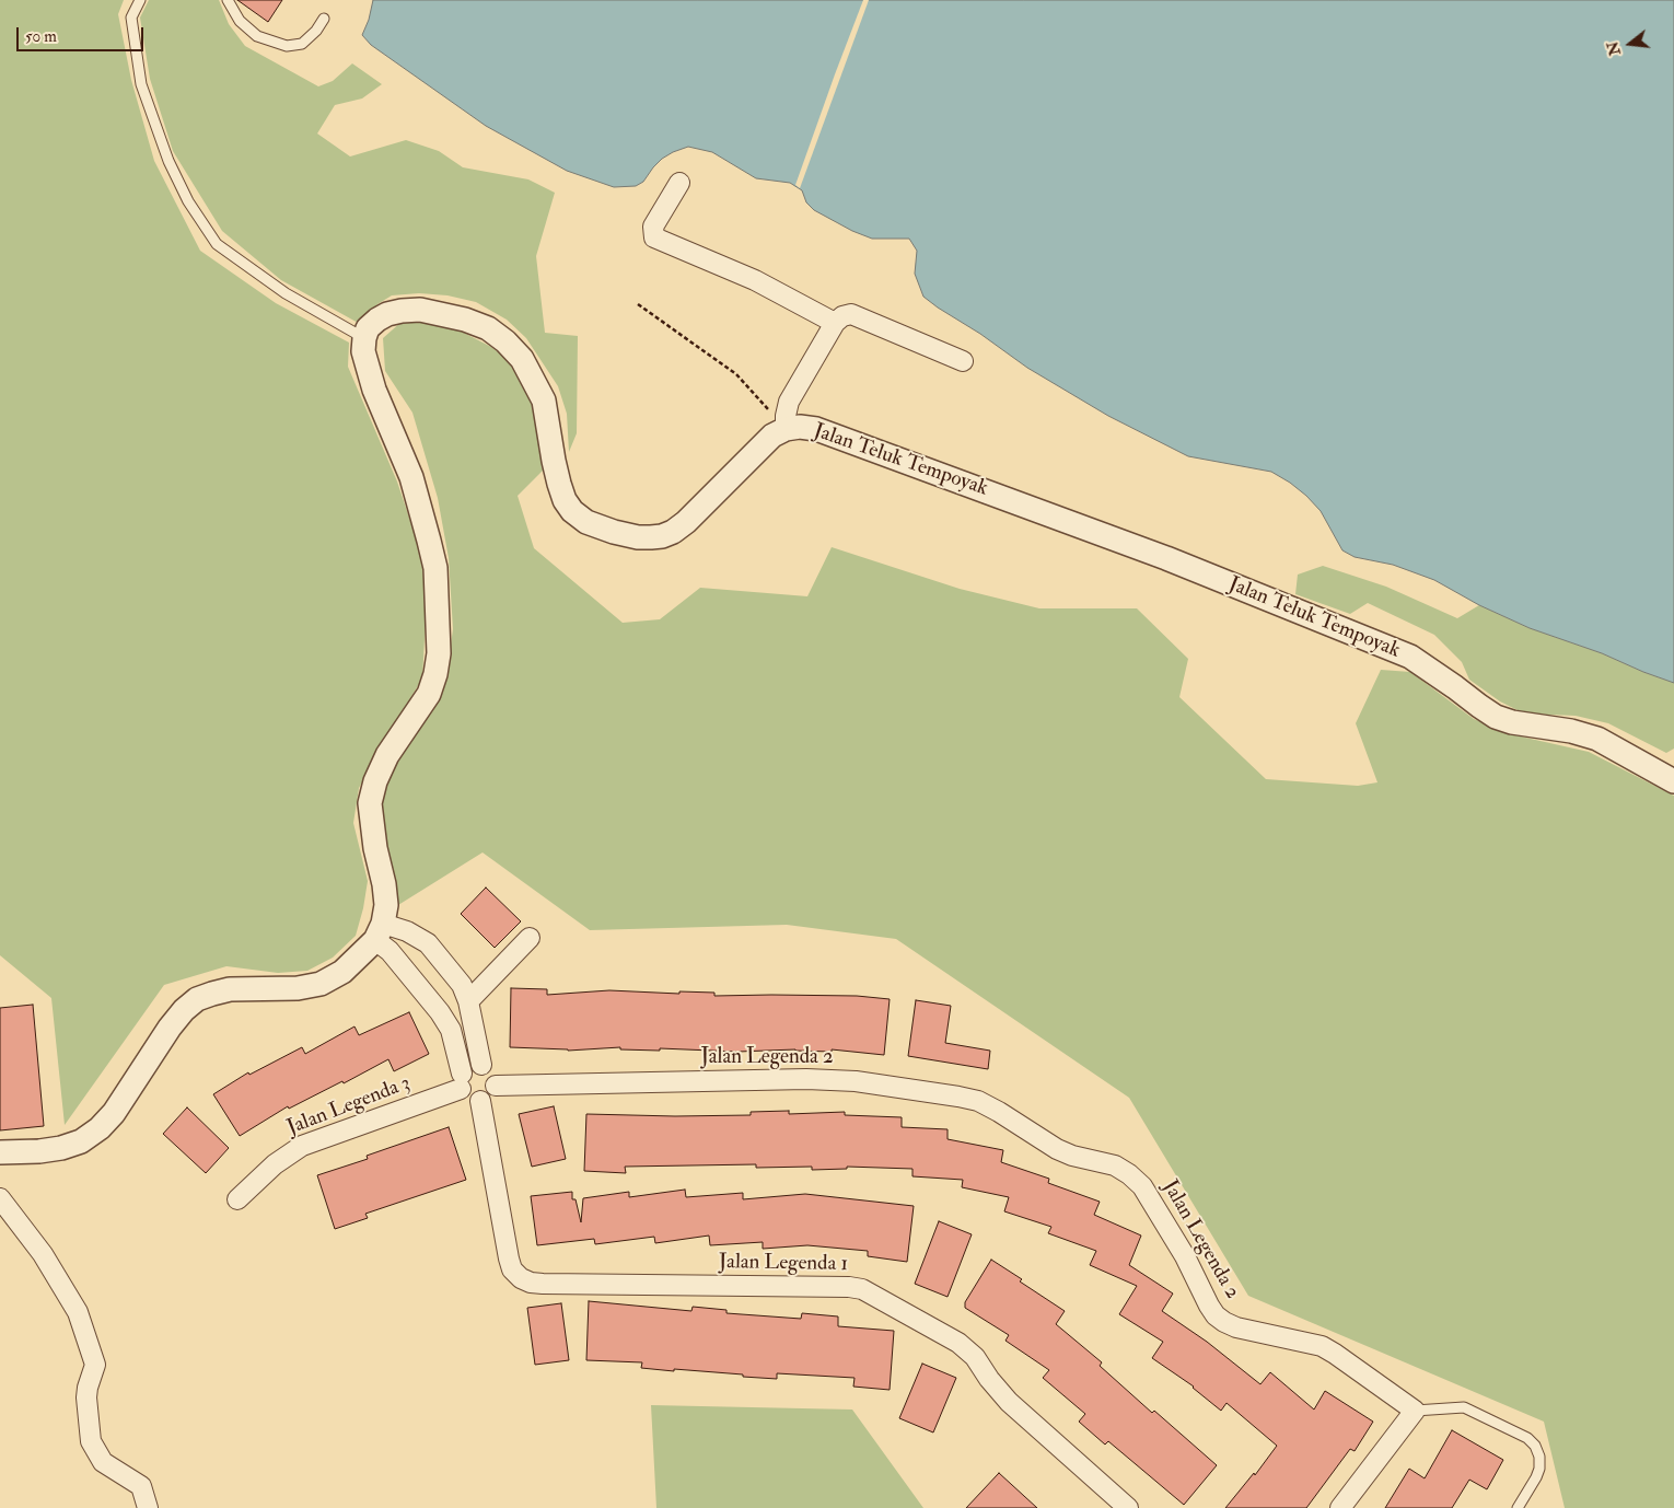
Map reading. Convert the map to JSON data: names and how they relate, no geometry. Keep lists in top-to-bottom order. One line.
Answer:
{"streets":{"street":["Jalan Teluk Tempoyak","Jalan Legenda 2","Jalan Legenda 3","Jalan Legenda 1"]},"crossings":[["Jalan Legenda 2","Jalan Legenda 3"],["Jalan Legenda 2","Jalan Legenda 1"],["Jalan Legenda 3","Jalan Legenda 1"]],"scale_bar":"50 m","north":"left"}
